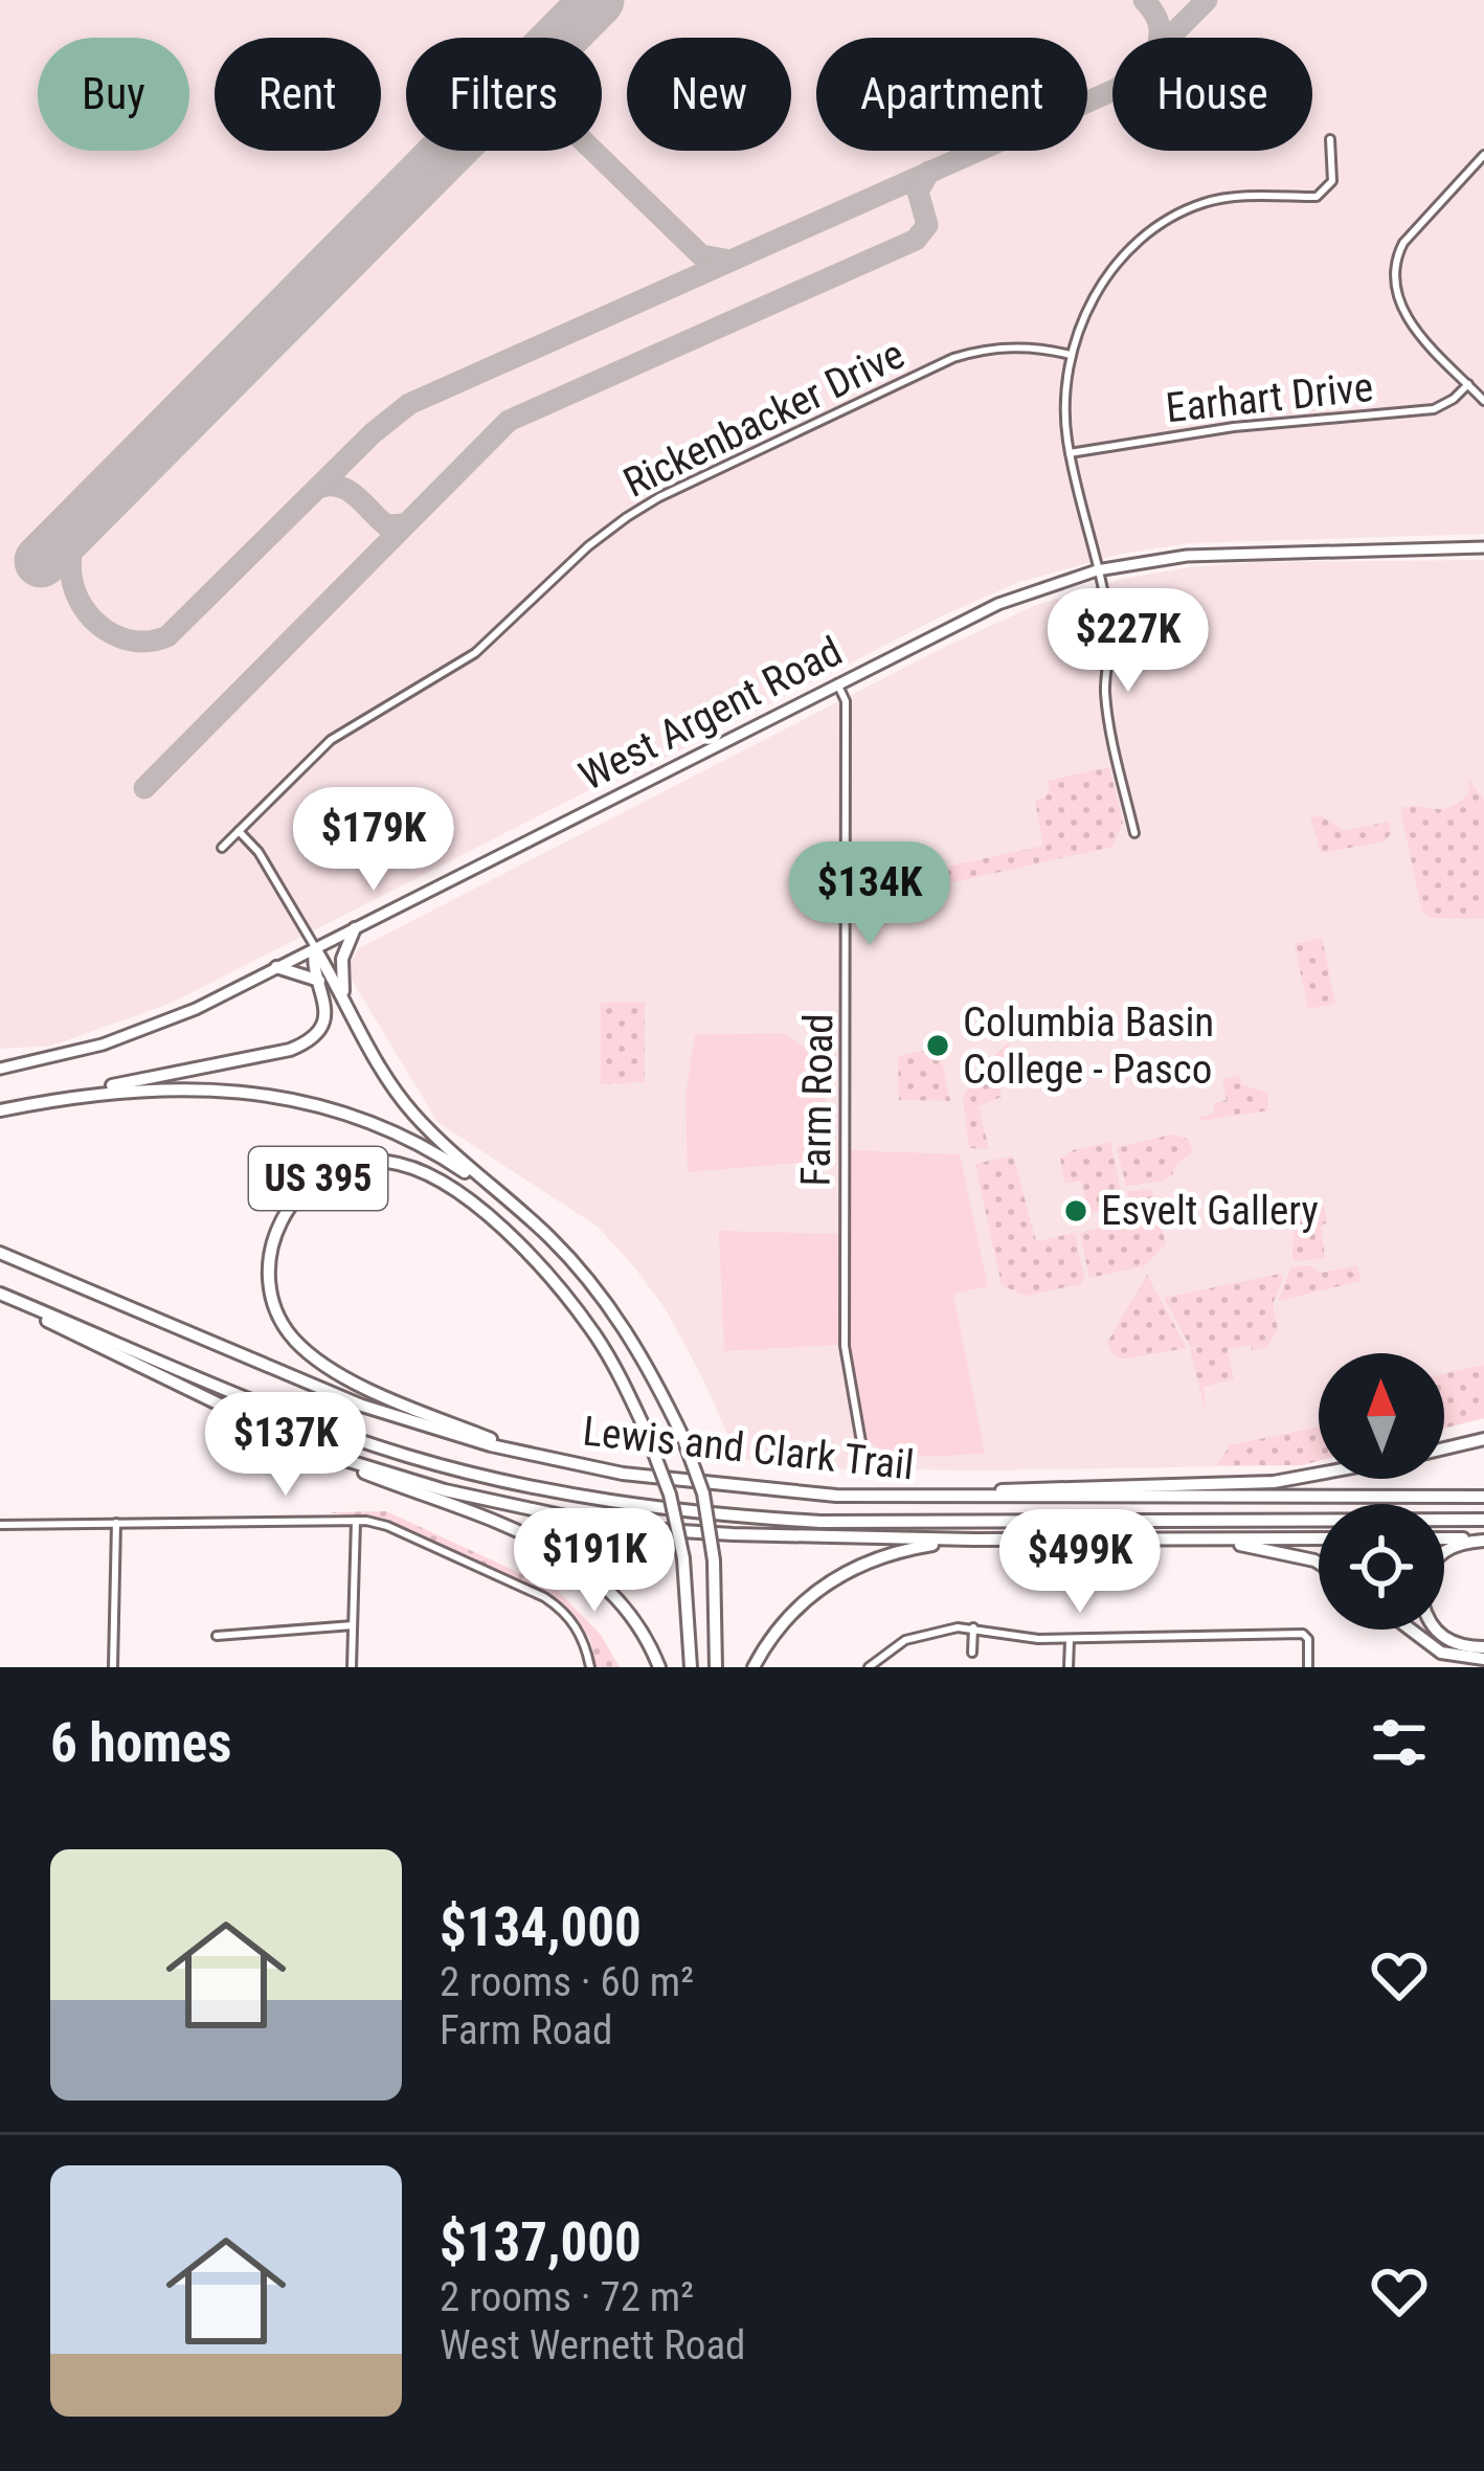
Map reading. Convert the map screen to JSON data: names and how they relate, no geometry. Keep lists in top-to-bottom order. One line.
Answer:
{"streets":{"highway":["US 395","Lewis and Clark Trail"],"main road":["West Argent Road"],"street":["Earhart Drive","Rickenbacker Drive","Farm Road"]},"crossings":[["West Argent Road","Farm Road"],["US 395","Lewis and Clark Trail"]],"places":["Columbia Basin College - Pasco","Esvelt Gallery"],"north":"top","page":{"chip":["Buy","Rent","Filters","New","Apartment","House"],"price":["$227K","$179K","$134K","$137K","$191K","$499K"],"heading":"6 homes","list":[{"name":"$134,000","note":"2 rooms · 60 m² · Farm Road"},{"name":"$137,000","note":"2 rooms · 72 m² · West Wernett Road"}]}}
